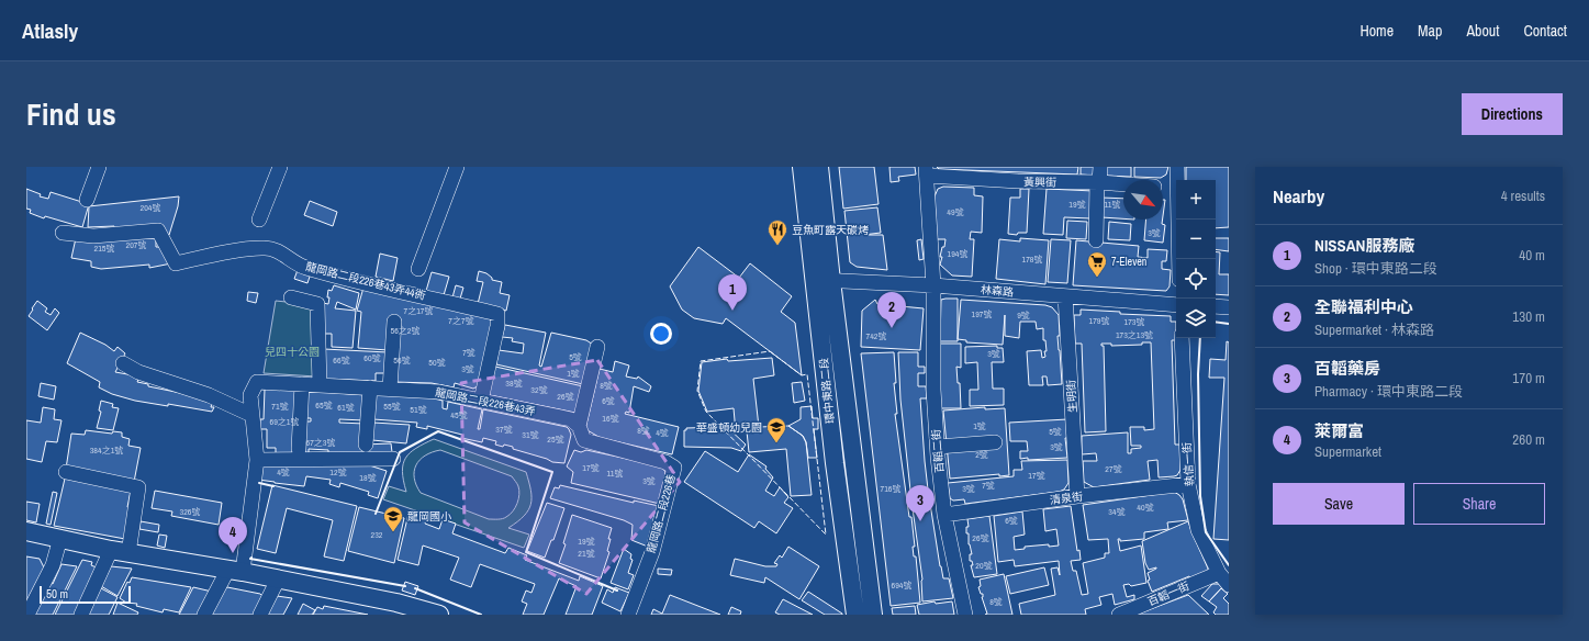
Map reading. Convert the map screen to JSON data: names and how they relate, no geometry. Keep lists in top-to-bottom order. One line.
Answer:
{"streets":{"main road":["環中東路二段"],"street":["黃興街","龍岡路二段226巷43弄44衖","林森路","生明街","龍岡路二段226巷43弄","百韜二街","執信一街","清泉街","龍岡路二段226巷","百韜一街"]},"crossings":[["黃興街","林森路"],["黃興街","百韜二街"],["龍岡路二段226巷43弄44衖","龍岡路二段226巷43弄"],["林森路","環中東路二段"],["林森路","生明街"],["林森路","百韜二街"],["生明街","清泉街"],["龍岡路二段226巷43弄","龍岡路二段226巷"],["百韜二街","清泉街"],["執信一街","清泉街"],["執信一街","百韜一街"]],"parks":["兒四十公園"],"places":{"restaurant":["豆魚町露天碳烤"],"supermarket":["7-Eleven"],"school or university":["華盛頓幼兒園","龍岡國小"]},"house_numbers":["19號","11號","204號","49號","3號","207號","215號","194號","178號","7之17號","197號","9號","7之7號","179號","173號","56之2號","173之13號","742號","7號","3號","5號","60號","66號","56號","50號","3號","1號","38號","8號","32號","26號","6號","65號","71號","55號","61號","51號","45號","16號","69之1號","1號","37號","8號","5號","4號","31號","25號","67之3號","3號","384之1號","2號","17號","27號","4號","12號","11號","17號","18號","3號","7號","716號","3號","40號","326號","34號","6號","232","26號","19號","21號","20號","694號","8號"],"scale_bar":"50 m","north":"bottom right","page":{"header":"Atlasly","nav":["Home","Map","About","Contact"],"title":"Find us","buttons":["Directions",["Save","Share"]],"heading":["Nearby","4 results"],"map_buttons":["+","−"],"list":[{"mark":"1","name":"NISSAN服務廠","note":"Shop · 環中東路二段","value":"40 m"},{"mark":"2","name":"全聯福利中心","note":"Supermarket · 林森路","value":"130 m"},{"mark":"3","name":"百韜藥房","note":"Pharmacy · 環中東路二段","value":"170 m"},{"mark":"4","name":"萊爾富","note":"Supermarket","value":"260 m"}],"pins":["1","2","3","4"],"scale":"50 m"}}
